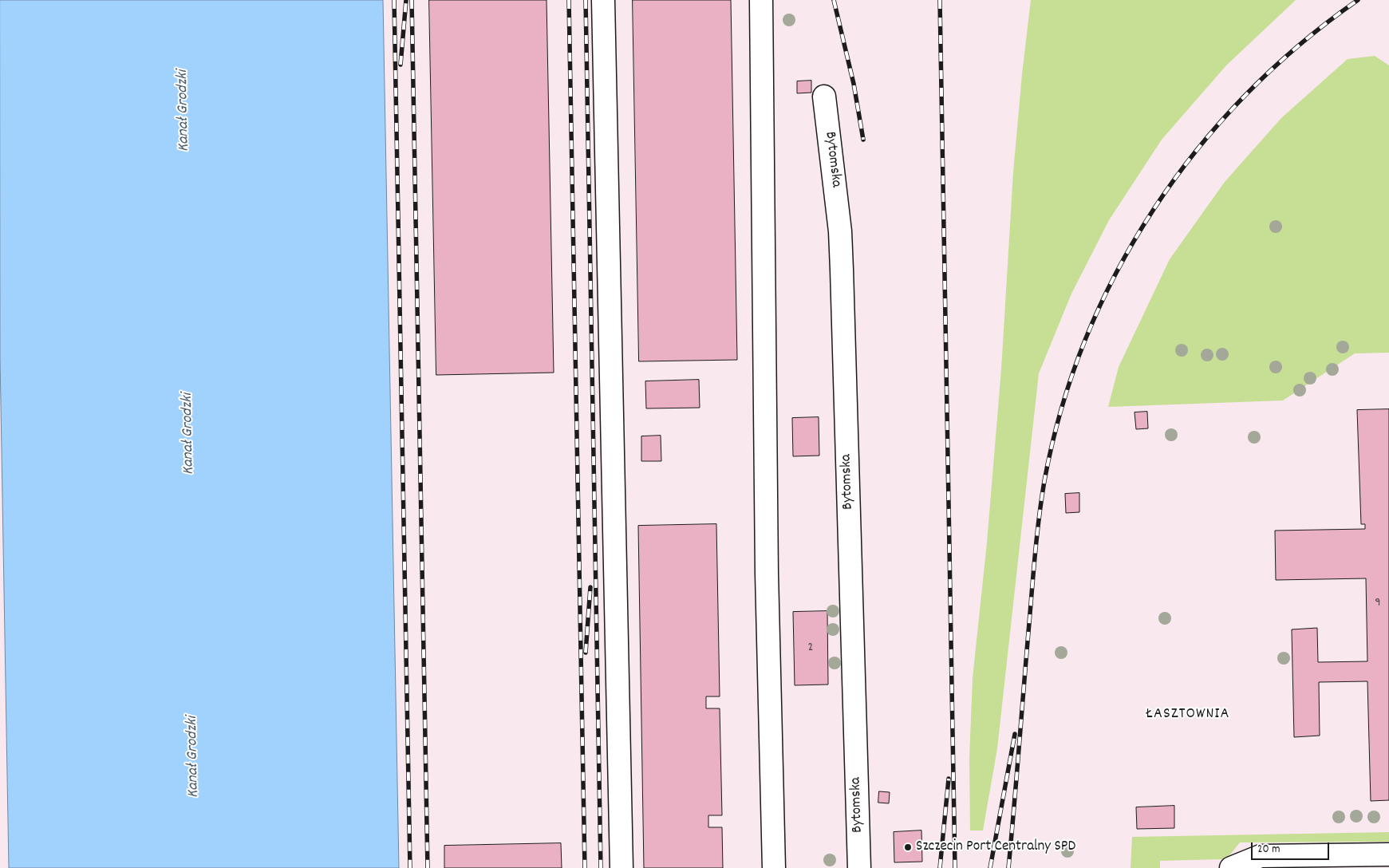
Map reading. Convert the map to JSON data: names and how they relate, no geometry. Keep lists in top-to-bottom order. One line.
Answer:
{"streets":{"lane":["Bytomska"]},"districts":["ŁASZTOWNIA"],"water":["Kanał Grodzki"],"places":["Szczecin Port Centralny SPD"],"house_numbers":["9","2"],"scale_bar":"20 m"}
